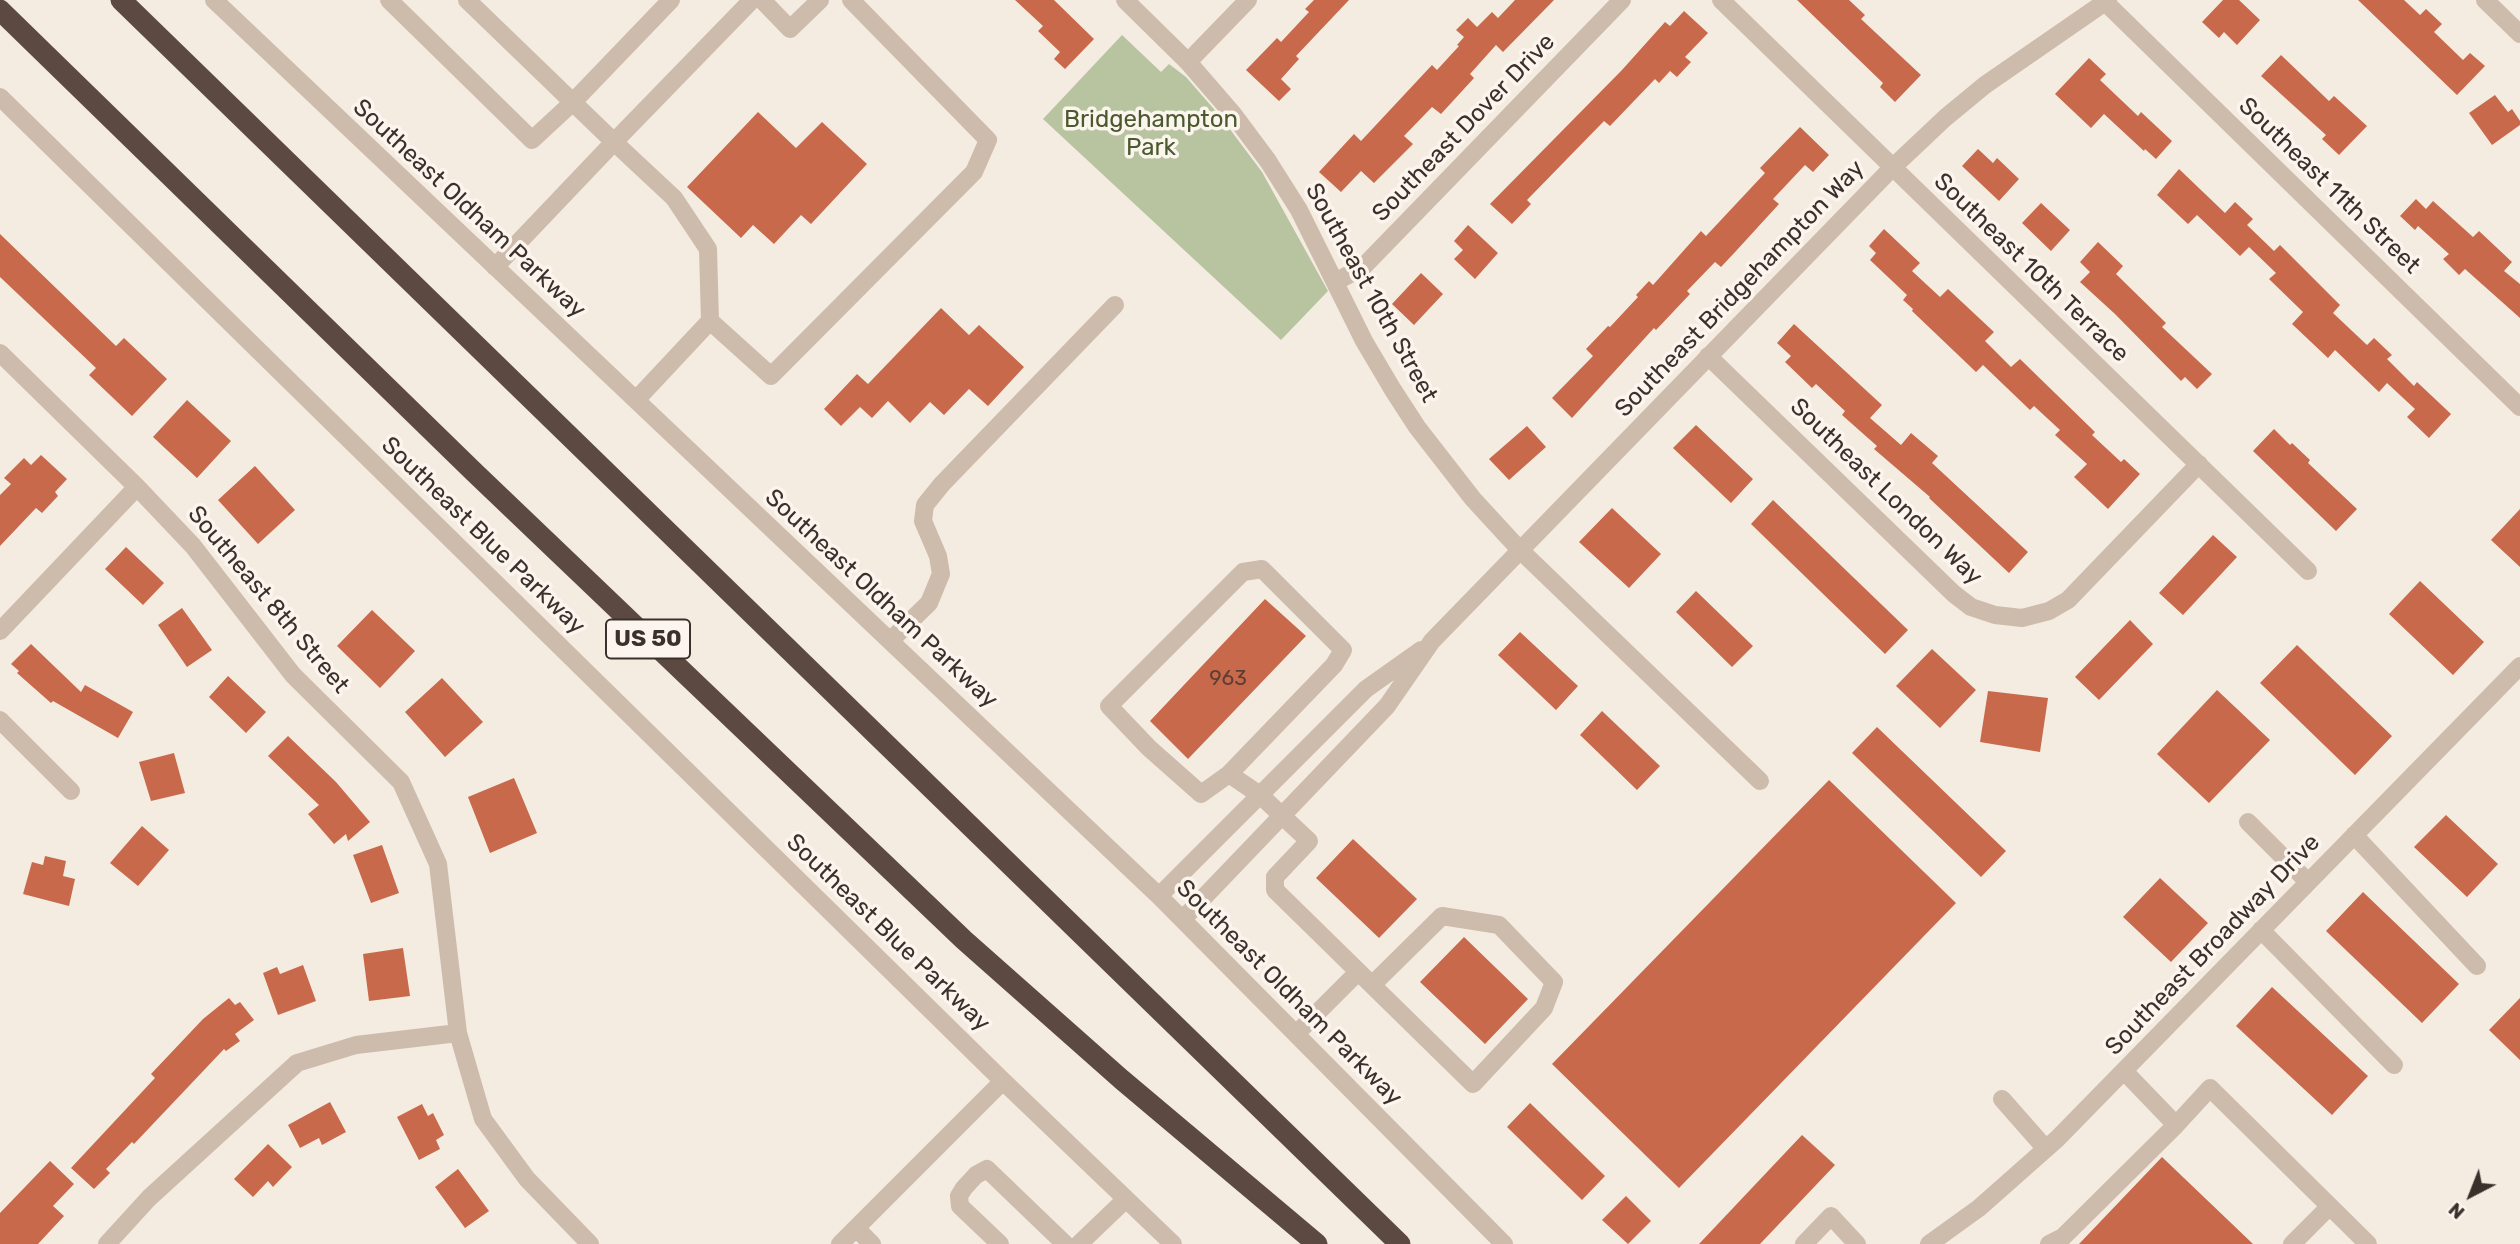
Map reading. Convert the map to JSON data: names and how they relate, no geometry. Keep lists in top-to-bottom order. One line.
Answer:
{"streets":{"highway":["US 50"],"street":["Southeast Dover Drive","Southeast 11th Street","Southeast Oldham Parkway","Southeast 10th Terrace","Southeast Bridgehampton Way","Southeast 10th Street","Southeast London Way","Southeast Blue Parkway","Southeast 8th Street","Southeast Broadway Drive"]},"crossings":[["Southeast Dover Drive","Southeast 10th Street"],["Southeast 11th Street","Southeast Bridgehampton Way"],["Southeast Oldham Parkway","Southeast Bridgehampton Way"],["Southeast 10th Terrace","Southeast Bridgehampton Way"],["Southeast 10th Terrace","Southeast London Way"],["Southeast Bridgehampton Way","Southeast 10th Street"],["Southeast Bridgehampton Way","Southeast London Way"]],"parks":["Bridgehampton Park"],"house_numbers":["963"],"north":"bottom left"}
